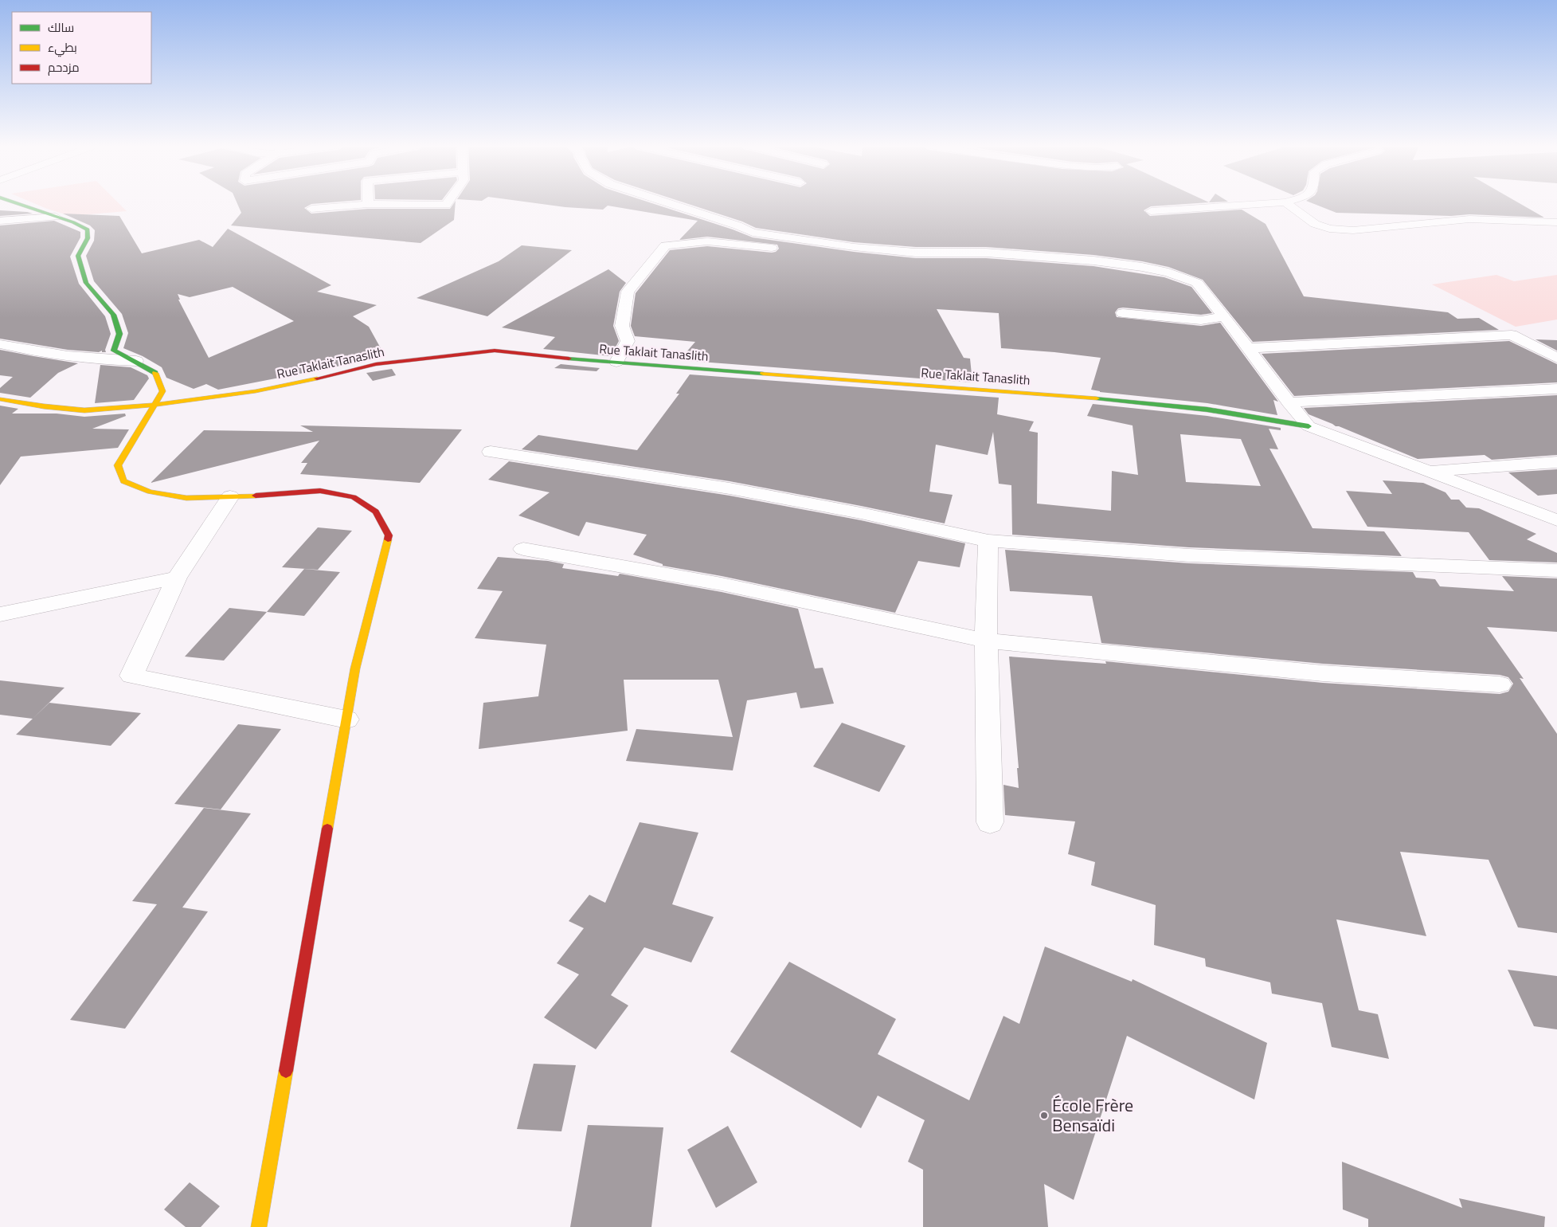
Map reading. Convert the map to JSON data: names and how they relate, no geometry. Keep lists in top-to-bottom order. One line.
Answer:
{"streets":{"street":["Rue Taklait Tanaslith"]},"places":["École Frère Bensaïdi"],"legend":["سالك","بطيء","مزدحم"]}
